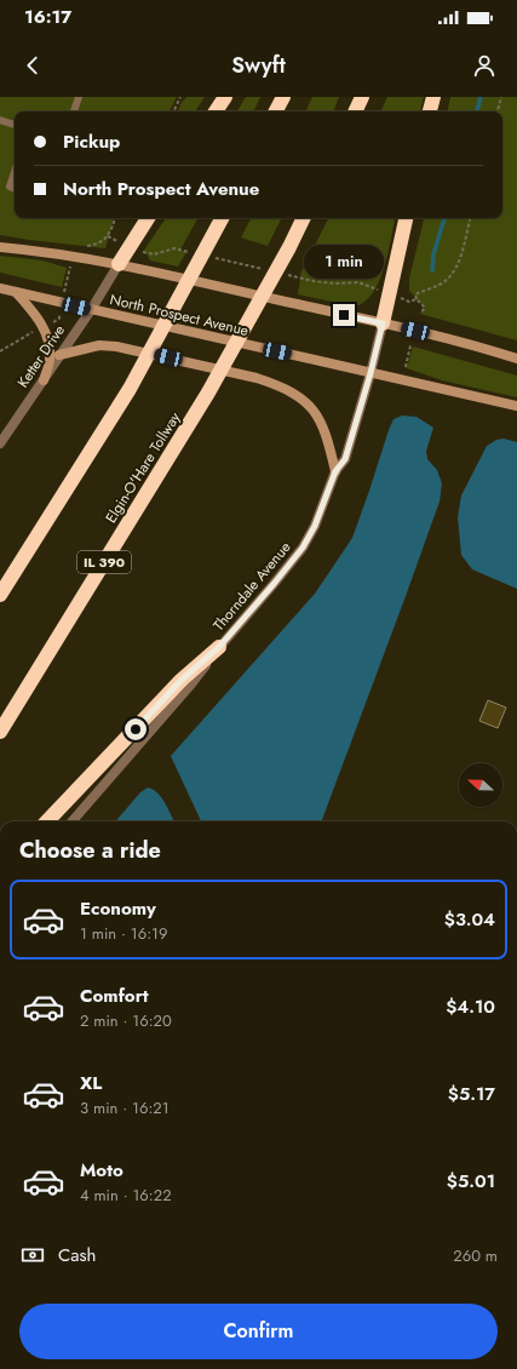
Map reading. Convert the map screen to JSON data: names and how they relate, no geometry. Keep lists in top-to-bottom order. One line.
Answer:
{"streets":{"highway":["Elgin-O'Hare Tollway","IL 390"],"main road":["North Prospect Avenue"],"street":["Ketter Drive","Thorndale Avenue"]},"crossings":[["North Prospect Avenue","Ketter Drive"],["North Prospect Avenue","Thorndale Avenue"]],"north":"left","page":{"status":"16:17","header":"Swyft","banner":["Pickup","North Prospect Avenue"],"bubble":"1 min","heading":"Choose a ride","list":[{"name":"Economy","note":"1 min · 16:19","value":"$3.04"},{"name":"Comfort","note":"2 min · 16:20","value":"$4.10"},{"name":"XL","note":"3 min · 16:21","value":"$5.17"},{"name":"Moto","note":"4 min · 16:22","value":"$5.01"}],"pay":["Cash","260 m"],"buttons":"Confirm"}}
